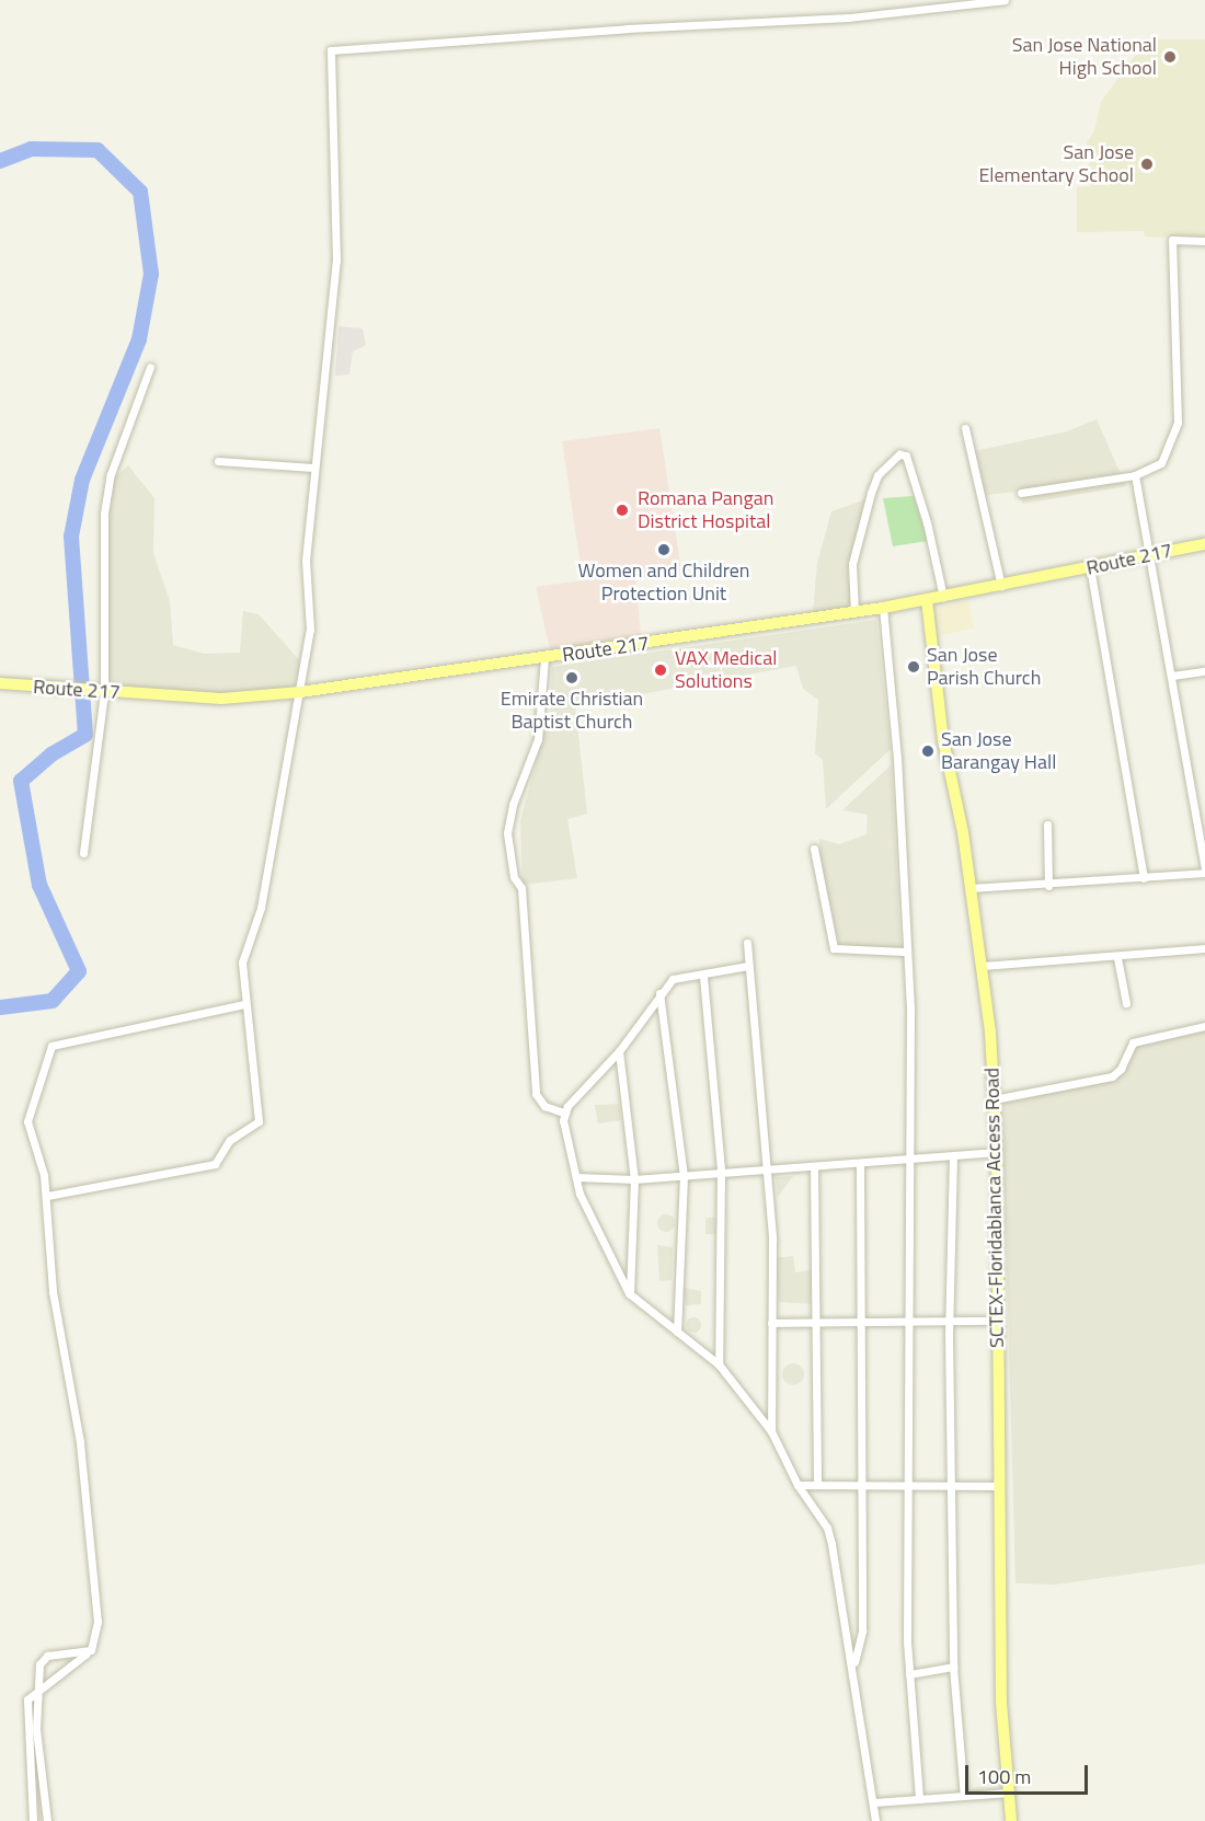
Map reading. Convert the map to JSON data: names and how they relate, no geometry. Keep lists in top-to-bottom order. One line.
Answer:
{"streets":{"main road":["Route 217","SCTEX-Floridablanca Access Road"]},"crossings":[["Route 217","SCTEX-Floridablanca Access Road"]],"places":["San Jose National High School","San Jose Elementary School","Romana Pangan District Hospital","Women and Children Protection Unit","San Jose Parish Church","VAX Medical Solutions","Emirate Christian Baptist Church","San Jose Barangay Hall"],"scale_bar":"100 m"}
